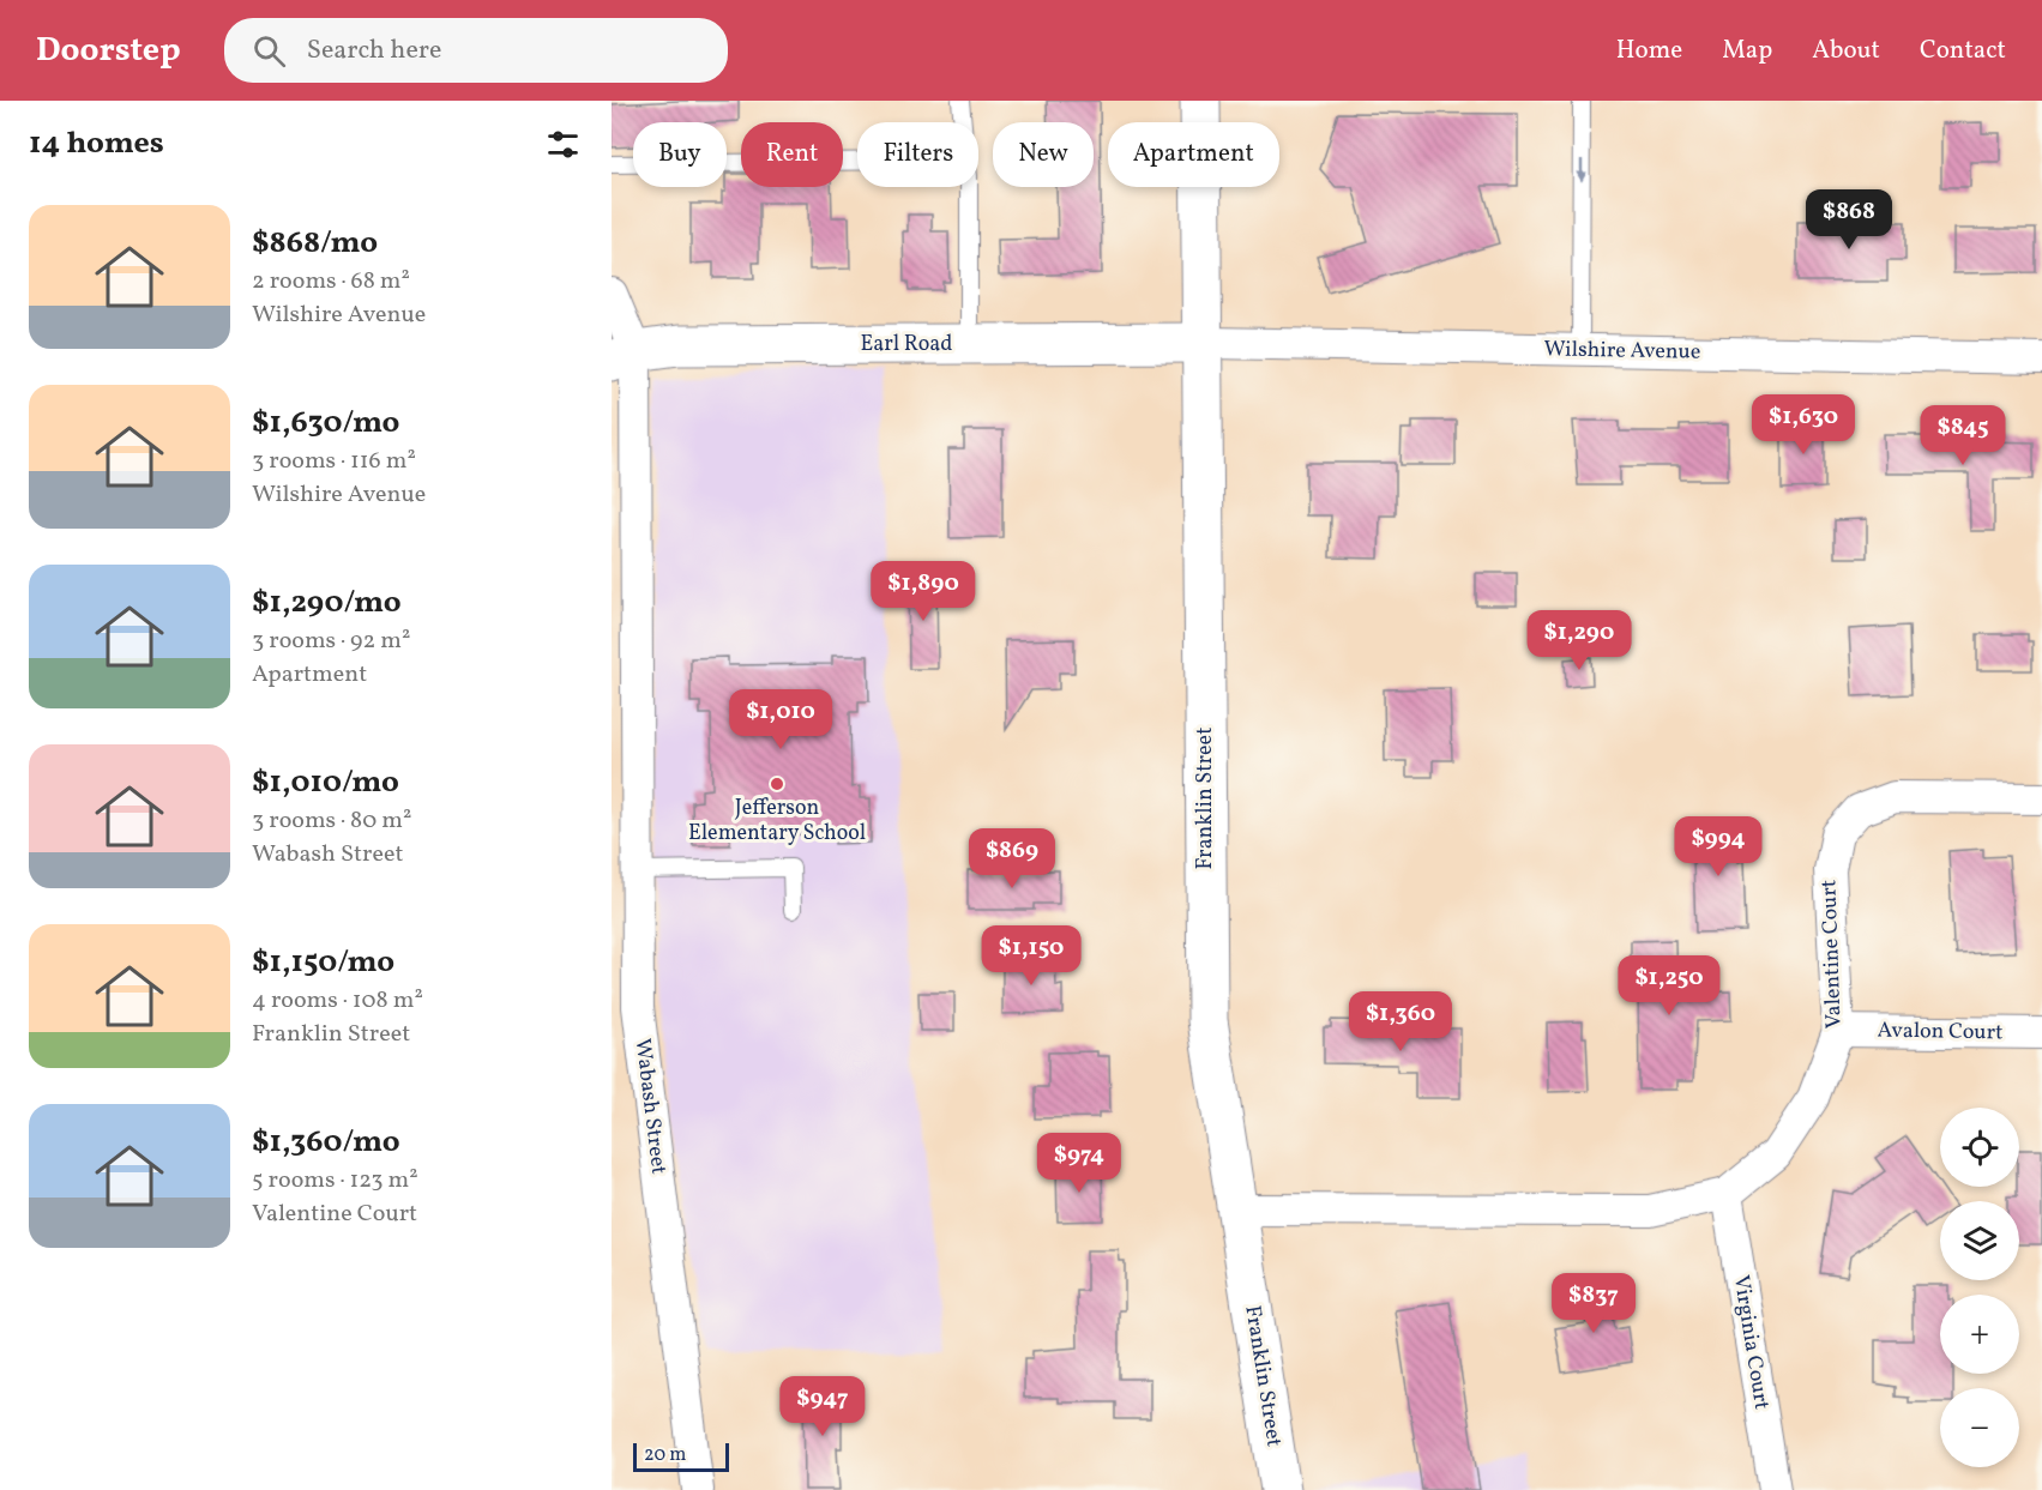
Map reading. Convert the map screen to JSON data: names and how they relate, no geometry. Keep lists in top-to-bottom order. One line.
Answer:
{"streets":{"main road":["Earl Road","Franklin Street"],"street":["Wilshire Avenue","Valentine Court","Avalon Court","Wabash Street","Virginia Court"]},"crossings":[["Earl Road","Wilshire Avenue"],["Earl Road","Franklin Street"],["Earl Road","Wabash Street"],["Wilshire Avenue","Franklin Street"],["Franklin Street","Valentine Court"],["Valentine Court","Avalon Court"],["Valentine Court","Virginia Court"]],"places":["Jefferson Elementary School"],"scale_bar":"20 m","page":{"header":"Doorstep","search":"Search here","nav":["Home","Map","About","Contact"],"heading":"14 homes","chip":["Buy","Rent","Filters","New","Apartment"],"list":[{"name":"$868/mo","note":"2 rooms · 68 m² · Wilshire Avenue"},{"name":"$1,630/mo","note":"3 rooms · 116 m² · Wilshire Avenue"},{"name":"$1,290/mo","note":"3 rooms · 92 m² · Apartment"},{"name":"$1,010/mo","note":"3 rooms · 80 m² · Wabash Street"},{"name":"$1,150/mo","note":"4 rooms · 108 m² · Franklin Street"},{"name":"$1,360/mo","note":"5 rooms · 123 m² · Valentine Court"}],"price":["$868","$1,630","$845","$1,890","$1,290","$1,010","$994","$869","$1,150","$1,250","$1,360","$974","$837","$947"],"map_buttons":["+","−"],"scale":"20 m"}}
